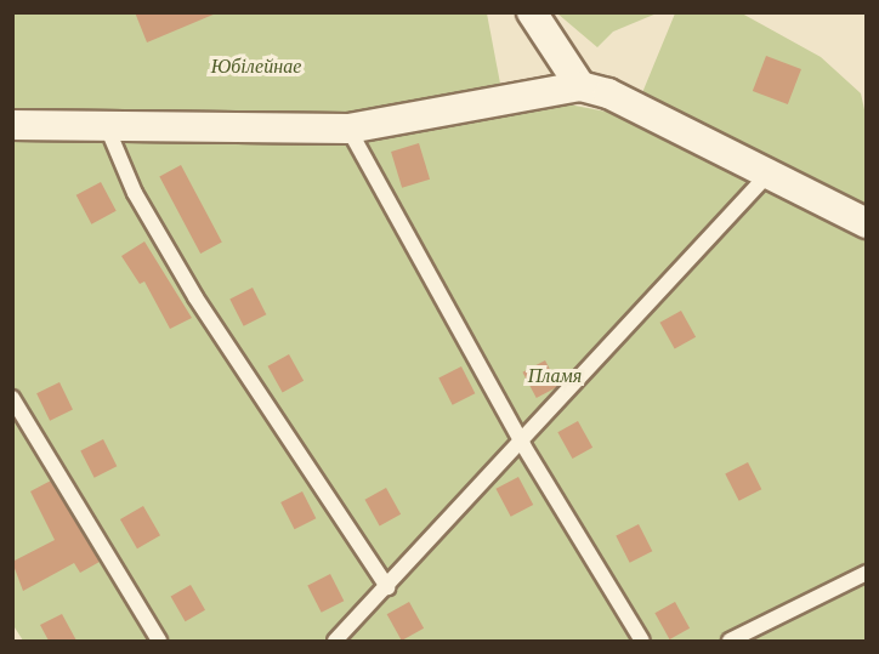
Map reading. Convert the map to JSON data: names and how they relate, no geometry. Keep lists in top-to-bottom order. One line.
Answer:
{"parks":["Юбілейнае","Пламя"]}
